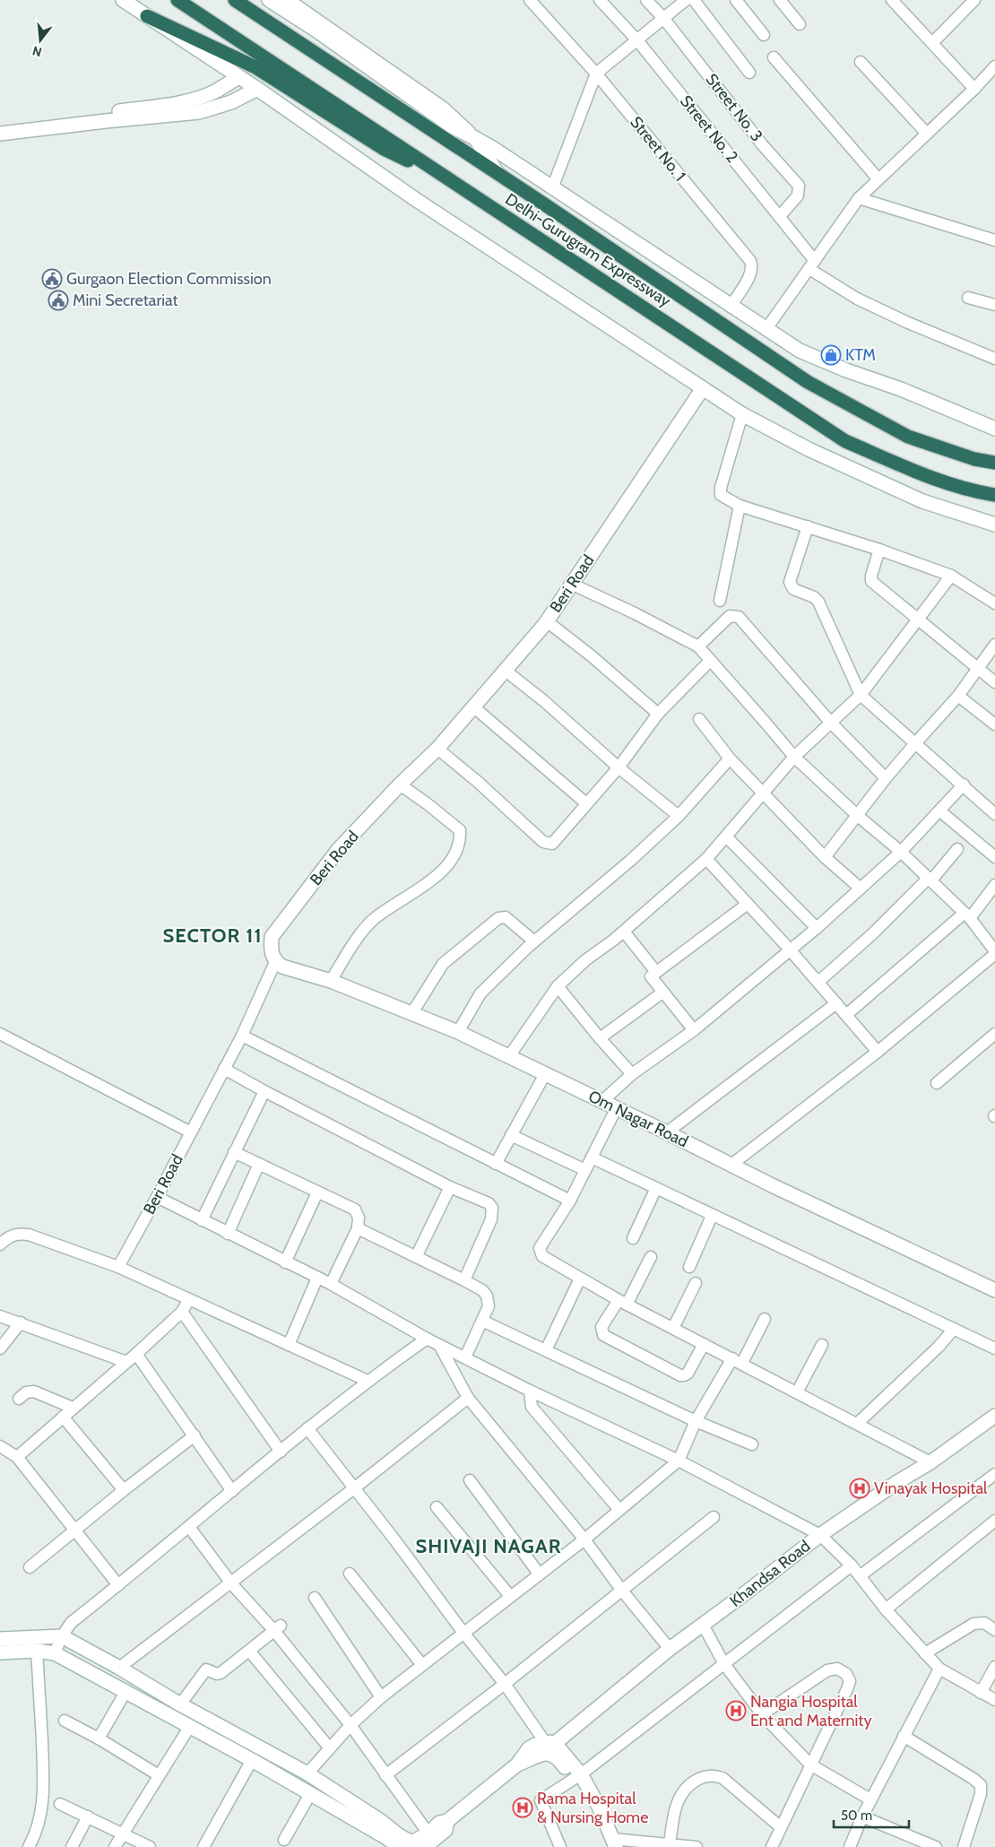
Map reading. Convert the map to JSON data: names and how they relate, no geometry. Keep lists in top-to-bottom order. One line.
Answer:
{"streets":{"highway":["Delhi-Gurugram Expressway"],"main road":["Beri Road","Om Nagar Road","Khandsa Road"],"street":["Street No. 3","Street No. 2","Street No. 1"]},"crossings":[["Street No. 3","Street No. 2"],["Beri Road","Om Nagar Road"]],"districts":["SECTOR 11","SHIVAJI NAGAR"],"places":{"public building":["Gurgaon Election Commission","Mini Secretariat"],"shop":["KTM"],"hospital":["Vinayak Hospital","Nangia Hospital Ent and Maternity","Rama Hospital & Nursing Home"]},"scale_bar":"50 m","north":"bottom"}
